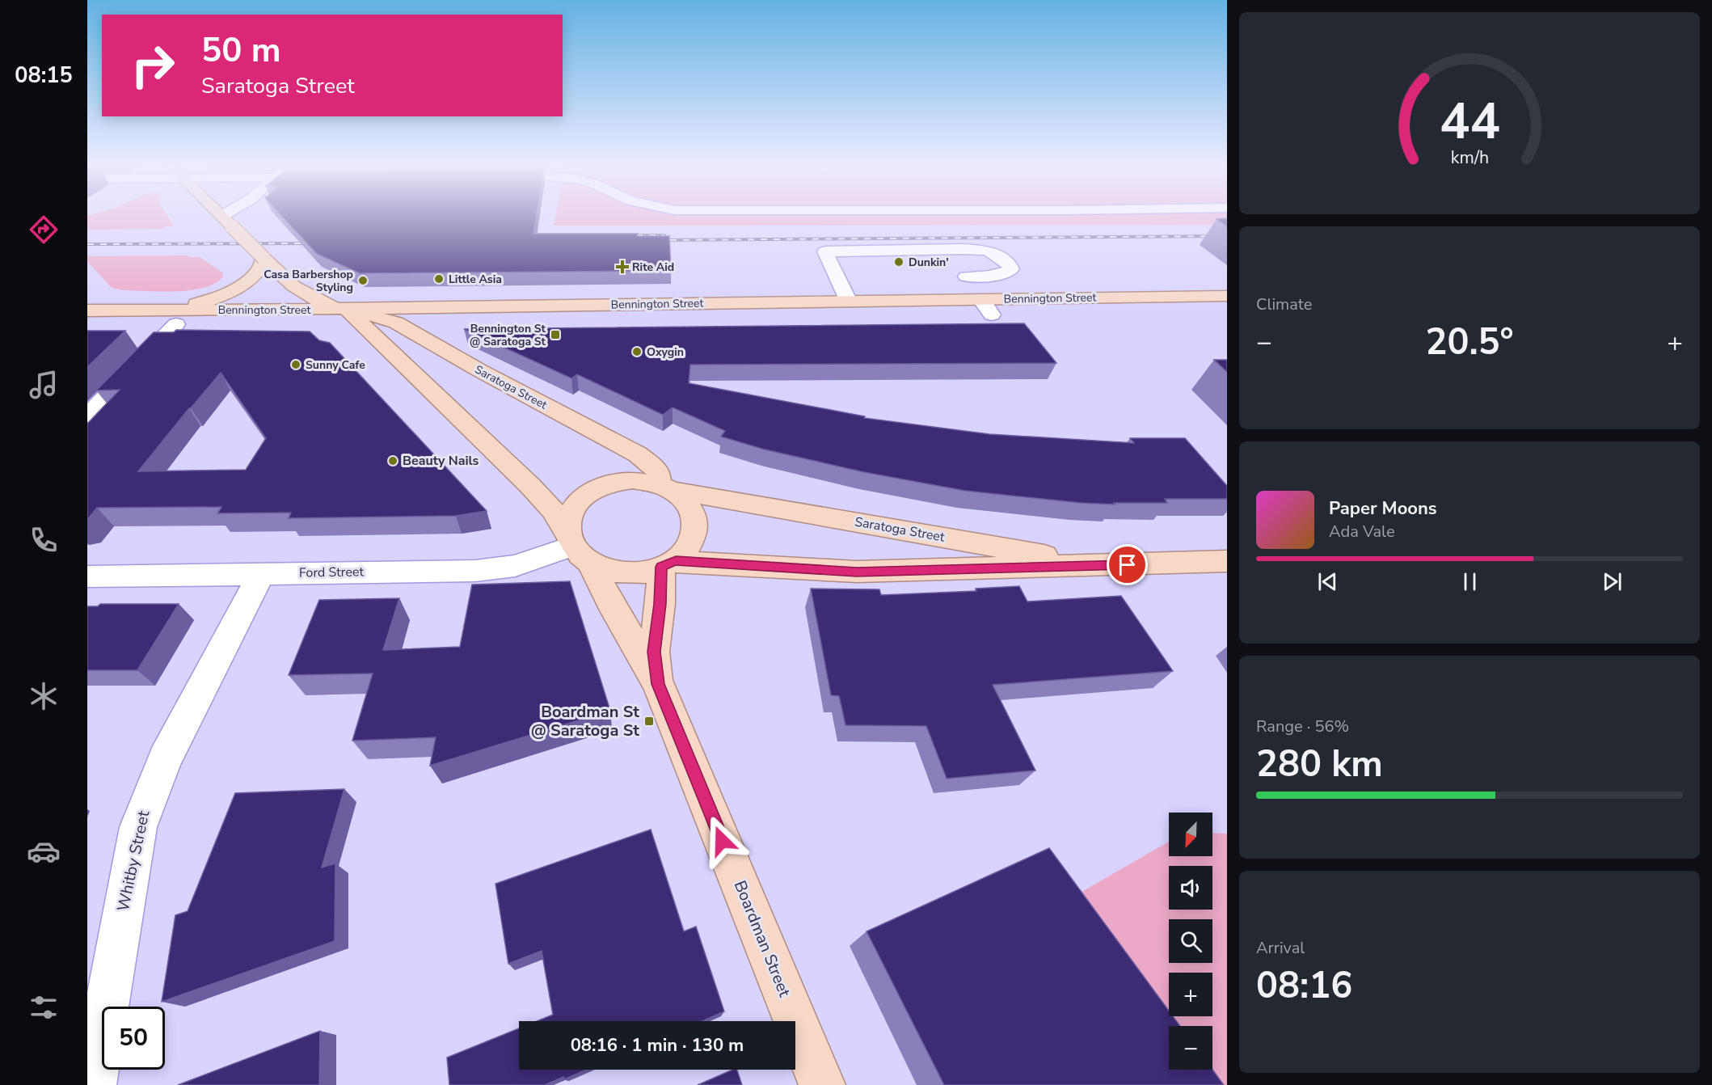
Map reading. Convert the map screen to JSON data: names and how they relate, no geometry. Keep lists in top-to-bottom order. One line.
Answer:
{"streets":{"main road":["Bennington Street","Saratoga Street","Boardman Street"],"street":["Ford Street","Whitby Street"]},"crossings":[["Bennington Street","Saratoga Street"],["Saratoga Street","Ford Street"],["Saratoga Street","Boardman Street"],["Ford Street","Whitby Street"],["Ford Street","Boardman Street"]],"places":{"other":["Dunkin'","Little Asia","Casa Barbershop Styling","Oxygin","Sunny Cafe","Beauty Nails"],"health":["Rite Aid"],"transit":["Bennington St @ Saratoga St","Boardman St @ Saratoga St"]},"north":"bottom left","page":{"tabs":"08:15","turn":["50 m","Saratoga Street"],"tile":["Climate",["Range · 56%","280 km"],["Arrival","08:16"]],"heat":["−","20.5°","+"],"song":["Paper Moons","Ada Vale"],"map_buttons":["+","−"],"limit":"50","trip":"08:16 · 1 min · 130 m","gauge":["44","km/h"]}}
